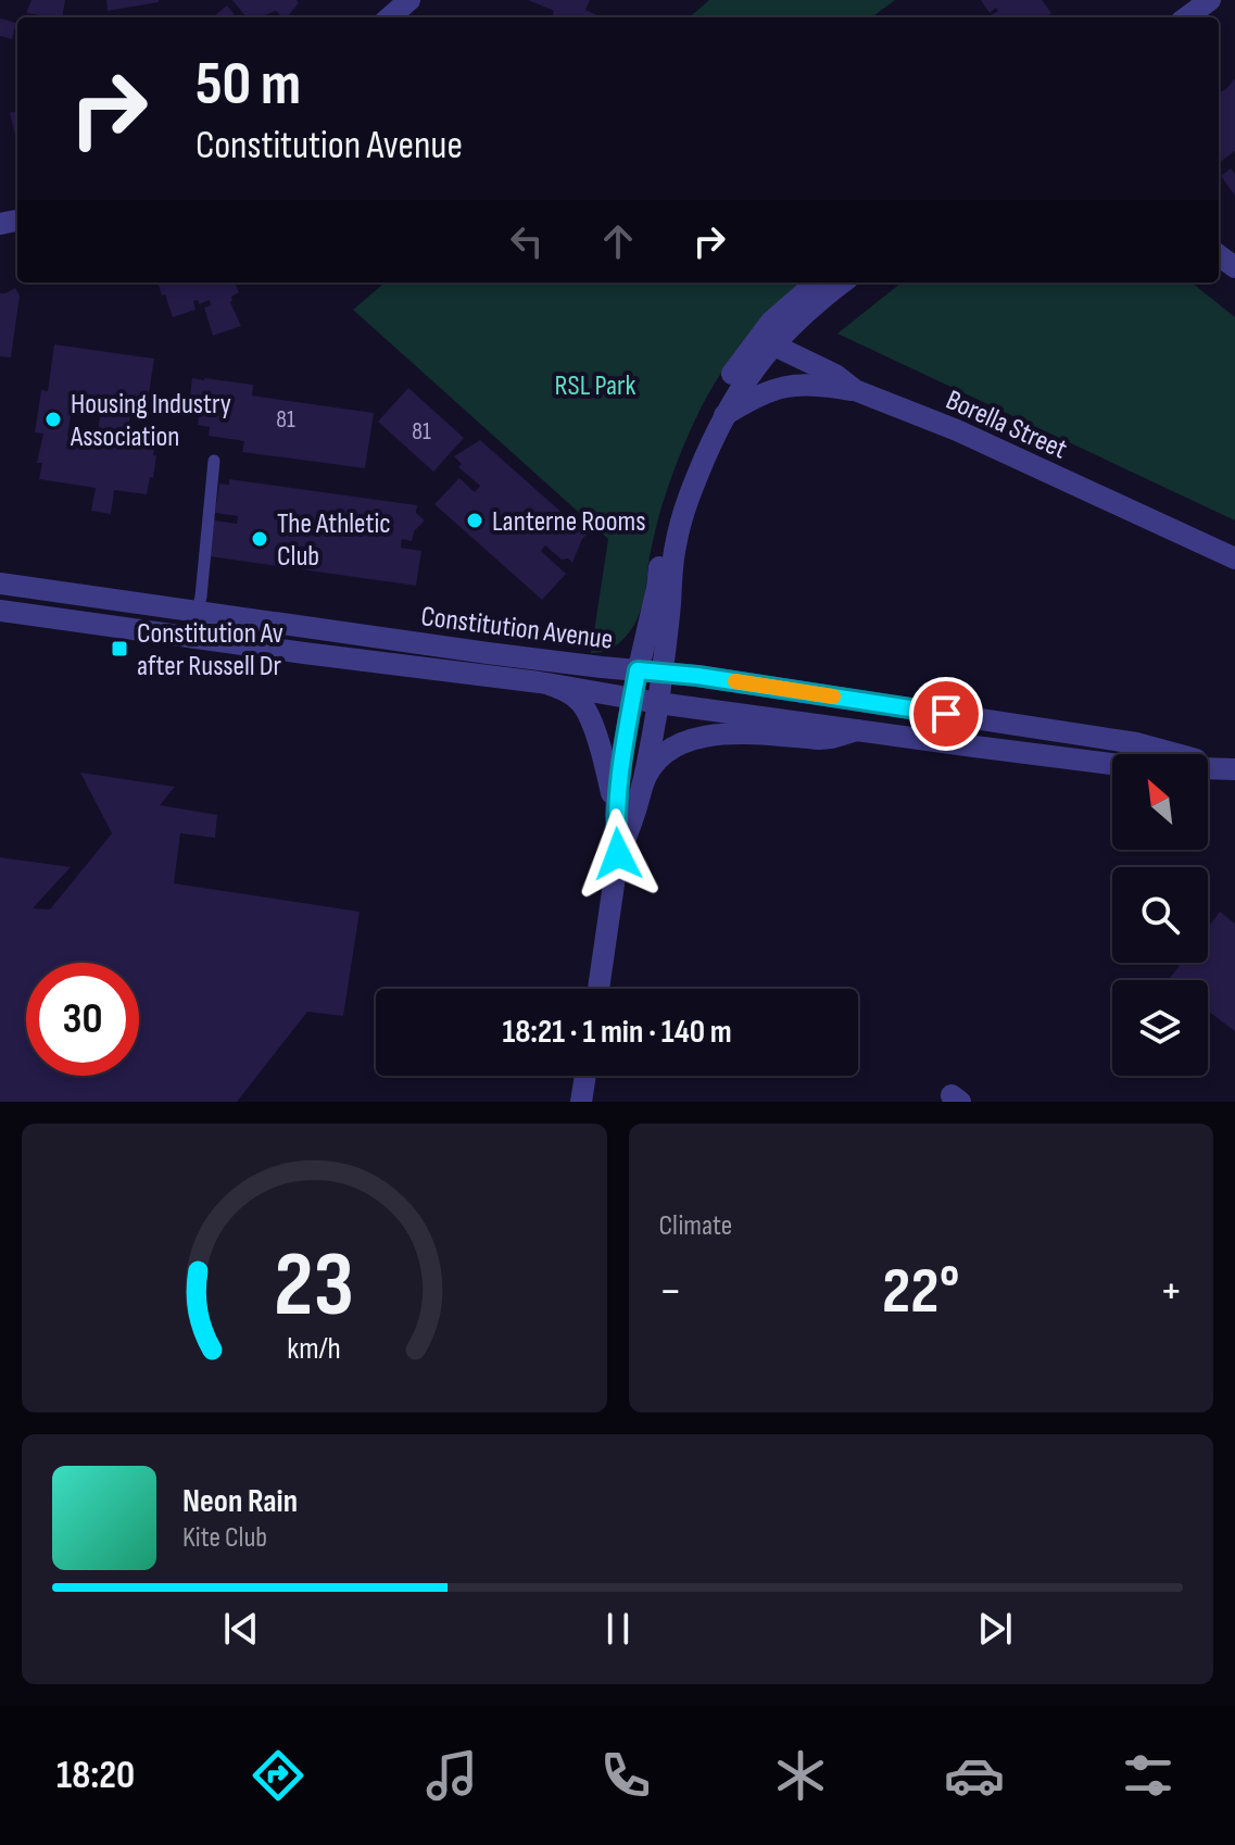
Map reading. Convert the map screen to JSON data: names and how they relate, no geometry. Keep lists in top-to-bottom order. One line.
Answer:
{"streets":{"street":["Borella Street","Constitution Avenue"]},"parks":["RSL Park"],"places":{"other":["Housing Industry Association","Lanterne Rooms","The Athletic Club"],"transit":["Constitution Av after Russell Dr"]},"house_numbers":["81","81"],"north":"top left","page":{"turn":["50 m","Constitution Avenue"],"limit":"30","trip":"18:21 · 1 min · 140 m","tile":"Climate","heat":["−","22°","+"],"song":["Neon Rain","Kite Club"],"tabs":"18:20","gauge":["23","km/h"]}}
